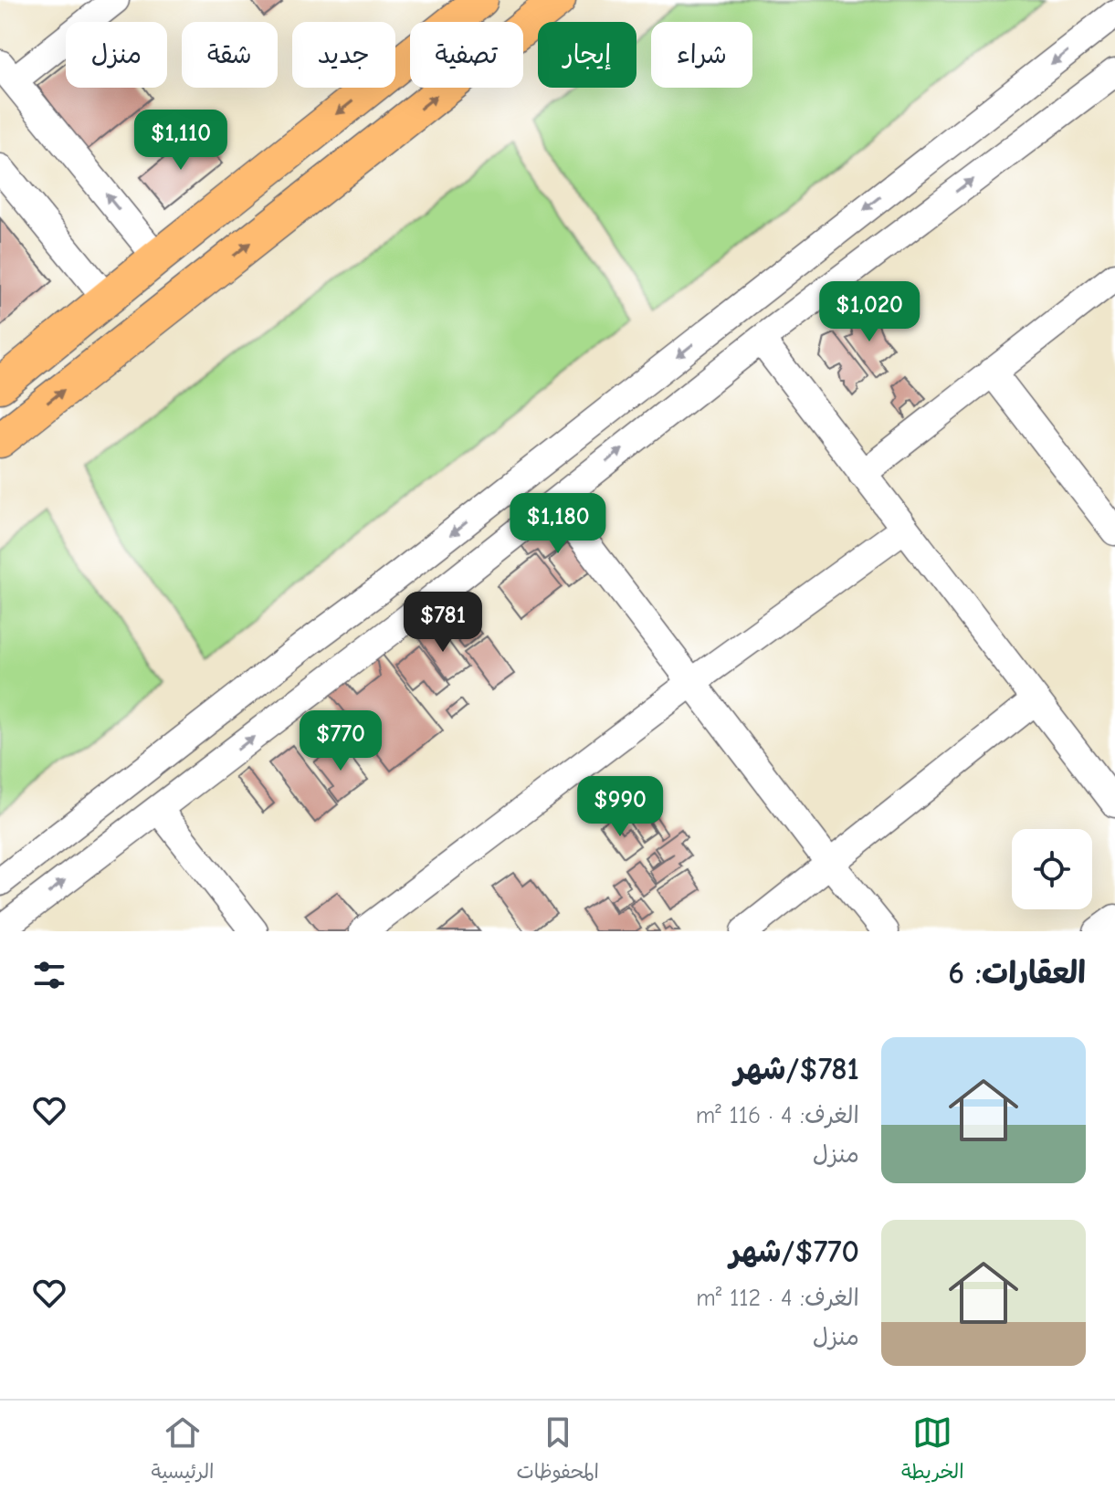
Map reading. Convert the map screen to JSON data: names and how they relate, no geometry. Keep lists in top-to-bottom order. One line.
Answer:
{"page":{"chip":["شراء","إيجار","تصفية","جديد","شقة","منزل"],"price":["$1,110","$1,020","$1,180","$781","$770","$990"],"heading":"العقارات: 6","list":[{"name":"$781/شهر","note":"الغرف: 4 · 116 m² · منزل"},{"name":"$770/شهر","note":"الغرف: 4 · 112 m² · منزل"}],"tabs":["الخريطة","المحفوظات","الرئيسية"]}}
